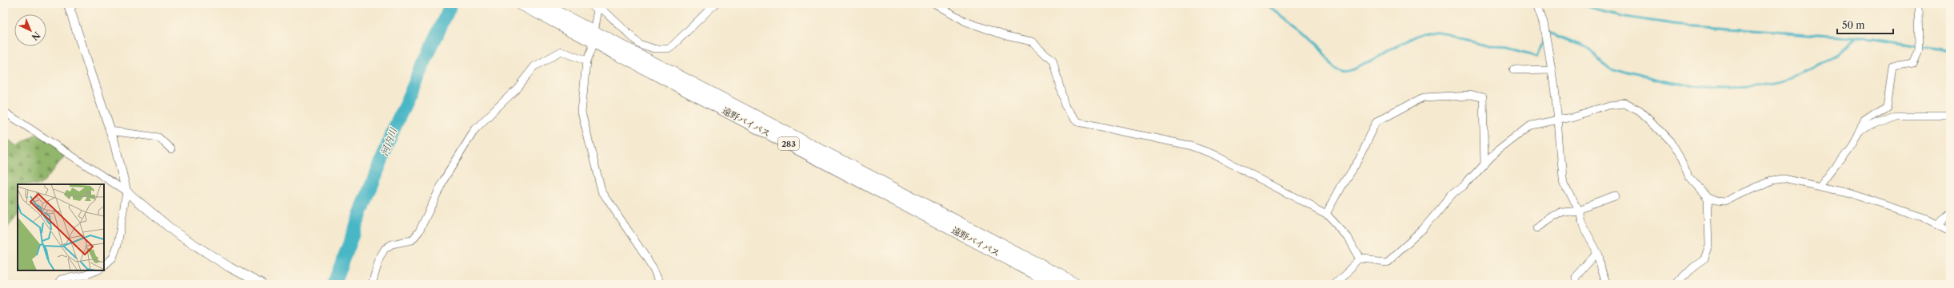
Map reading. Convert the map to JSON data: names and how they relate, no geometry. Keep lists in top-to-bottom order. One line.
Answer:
{"streets":{"highway":["遠野バイパス","283"]},"water":["河内川"],"scale_bar":"50 m","north":"bottom right"}
